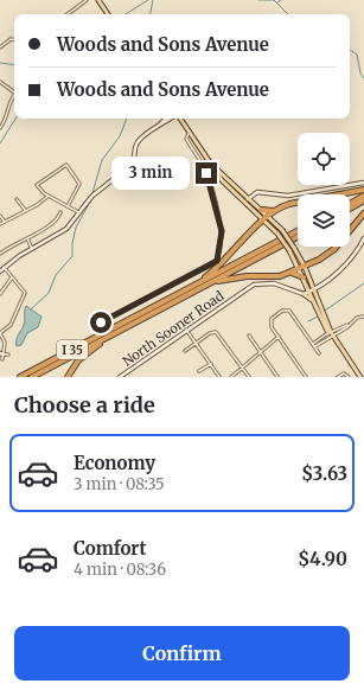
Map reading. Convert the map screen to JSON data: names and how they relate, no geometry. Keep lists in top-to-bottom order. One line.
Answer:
{"streets":{"highway":["I 35"],"street":["North Sooner Road"]},"page":{"banner":["Woods and Sons Avenue","Woods and Sons Avenue"],"bubble":"3 min","heading":"Choose a ride","list":[{"name":"Economy","note":"3 min · 08:35","value":"$3.63"},{"name":"Comfort","note":"4 min · 08:36","value":"$4.90"}],"buttons":"Confirm"}}
